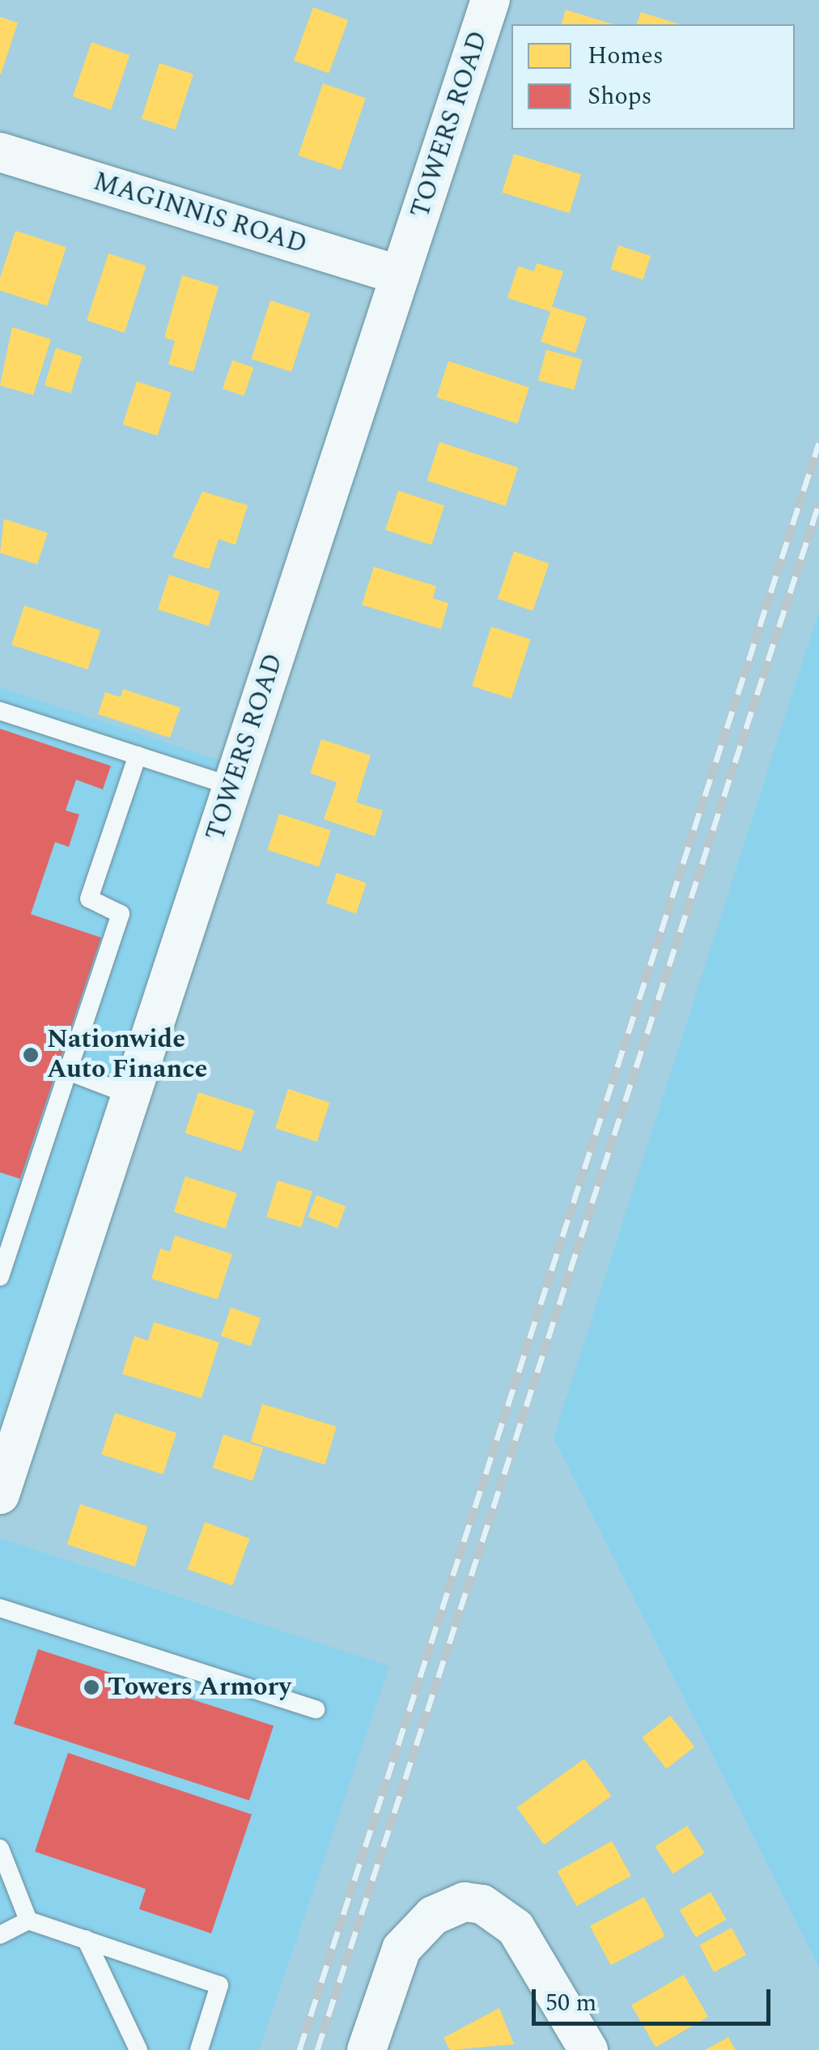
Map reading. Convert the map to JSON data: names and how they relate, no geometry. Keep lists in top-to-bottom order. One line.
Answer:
{"streets":{"street":["TOWERS ROAD","MAGINNIS ROAD"]},"crossings":[["TOWERS ROAD","MAGINNIS ROAD"]],"places":["Nationwide Auto Finance","Towers Armory"],"legend":["Homes","Shops"],"scale_bar":"50 m"}
